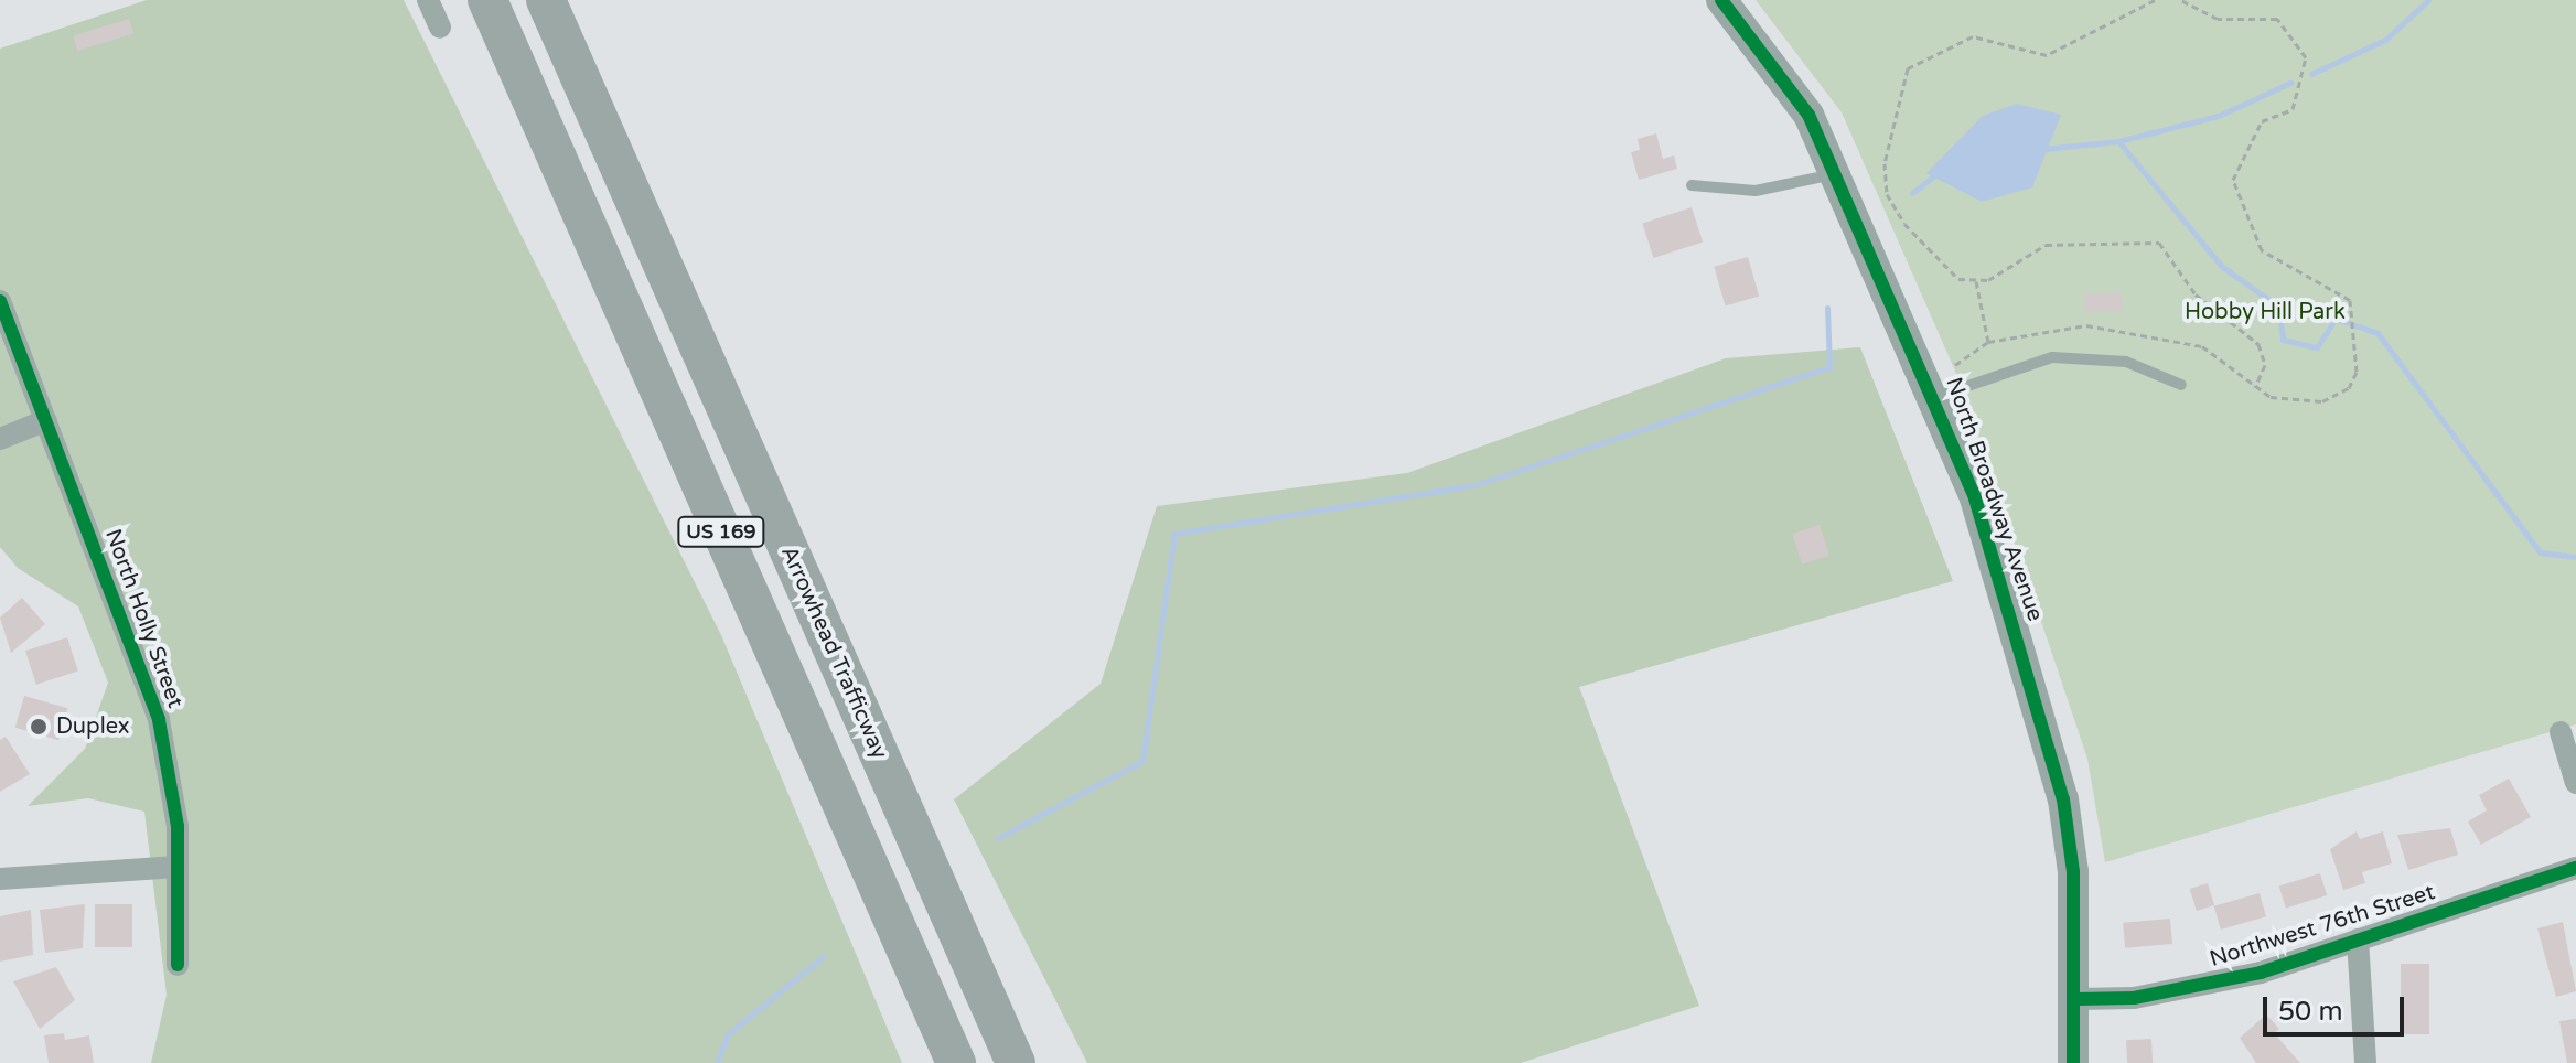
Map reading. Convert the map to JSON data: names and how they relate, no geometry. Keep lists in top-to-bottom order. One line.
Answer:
{"streets":{"highway":["US 169","Arrowhead Trafficway"],"street":["North Broadway Avenue","North Holly Street","Northwest 76th Street"]},"crossings":[["North Broadway Avenue","Northwest 76th Street"]],"parks":["Hobby Hill Park"],"places":["Duplex"],"scale_bar":"50 m"}
